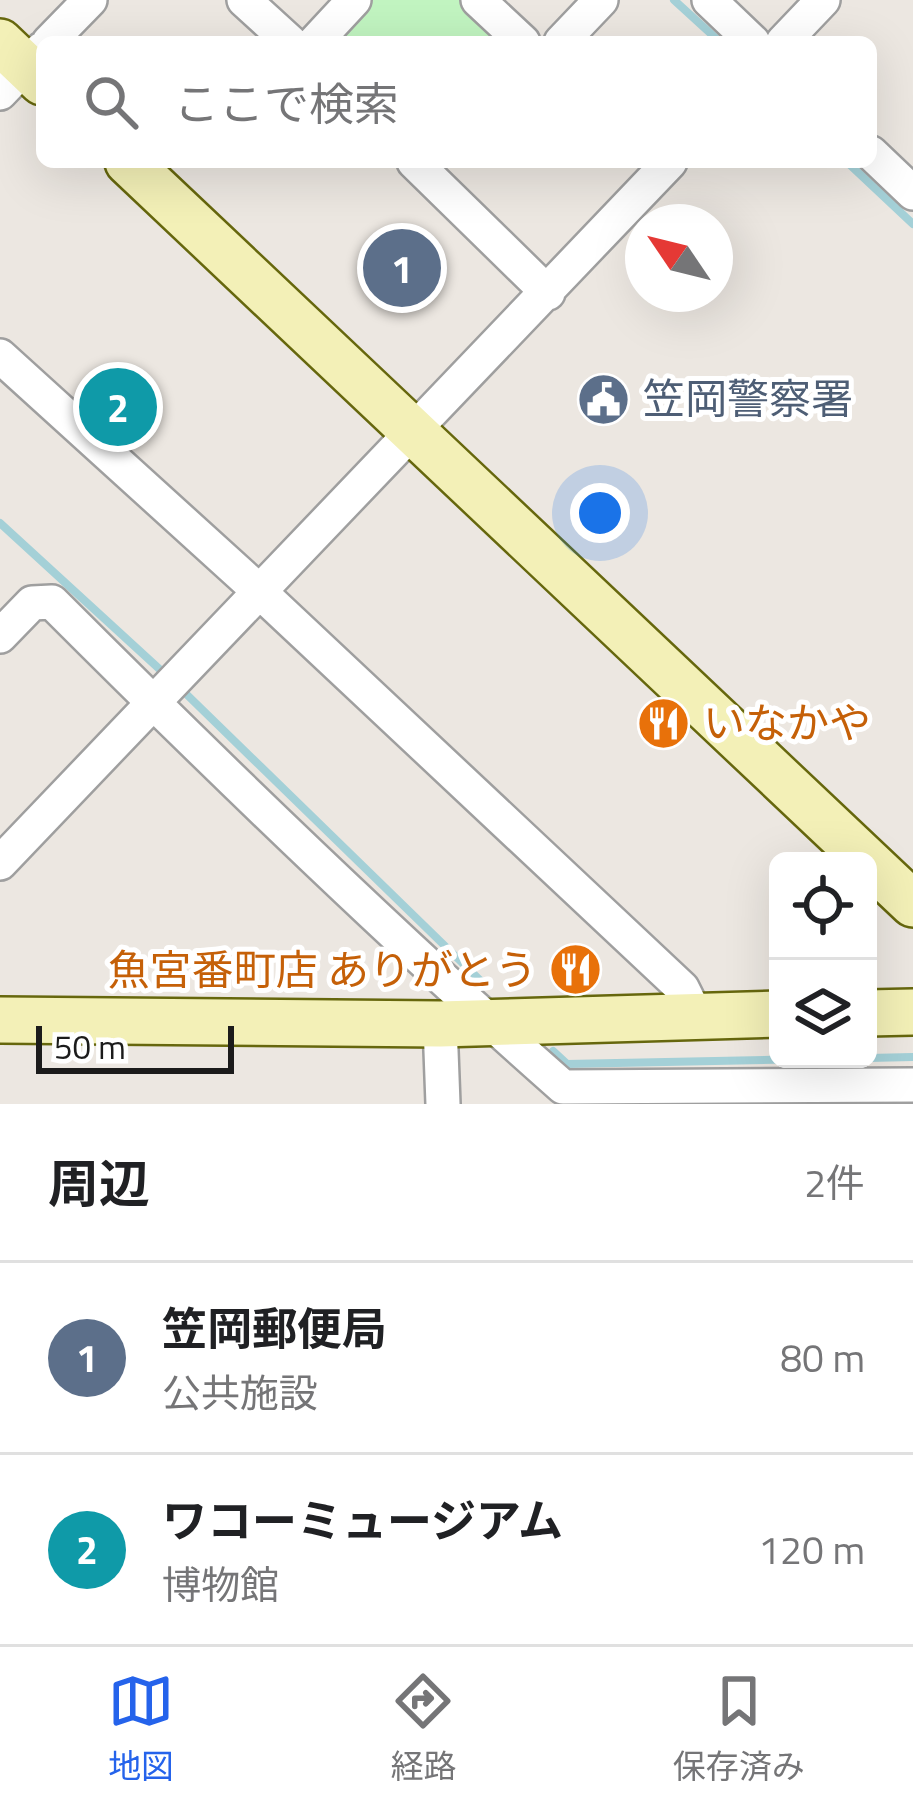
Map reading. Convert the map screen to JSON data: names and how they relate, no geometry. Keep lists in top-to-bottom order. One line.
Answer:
{"places":{"public building":["笠岡警察署"],"restaurant":["いなかや","魚宮番町店 ありがとう"]},"scale_bar":"50 m","north":"top left","page":{"search":"ここで検索","pins":["1","2"],"scale":"50 m","heading":["周辺","2件"],"list":[{"mark":"1","name":"笠岡郵便局","note":"公共施設","value":"80 m"},{"mark":"2","name":"ワコーミュージアム","note":"博物館","value":"120 m"}],"nav":["地図","経路","保存済み"]}}
